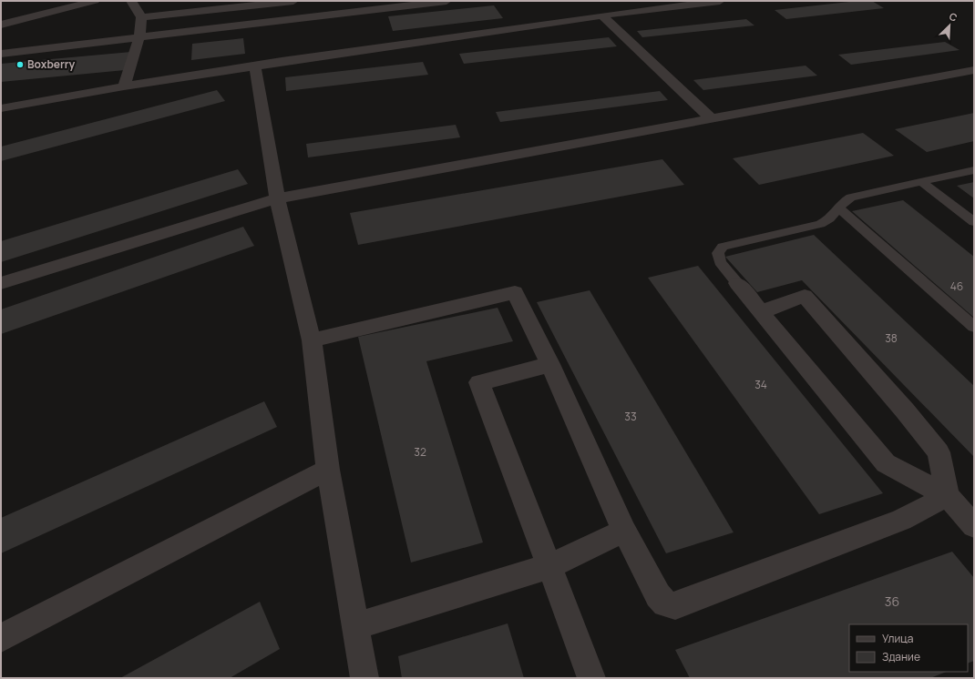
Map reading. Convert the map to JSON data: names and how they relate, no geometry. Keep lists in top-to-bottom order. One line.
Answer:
{"places":["Boxberry"],"house_numbers":["46","38","34","33","32","36"],"legend":["Улица","Здание"],"north":"top right"}
